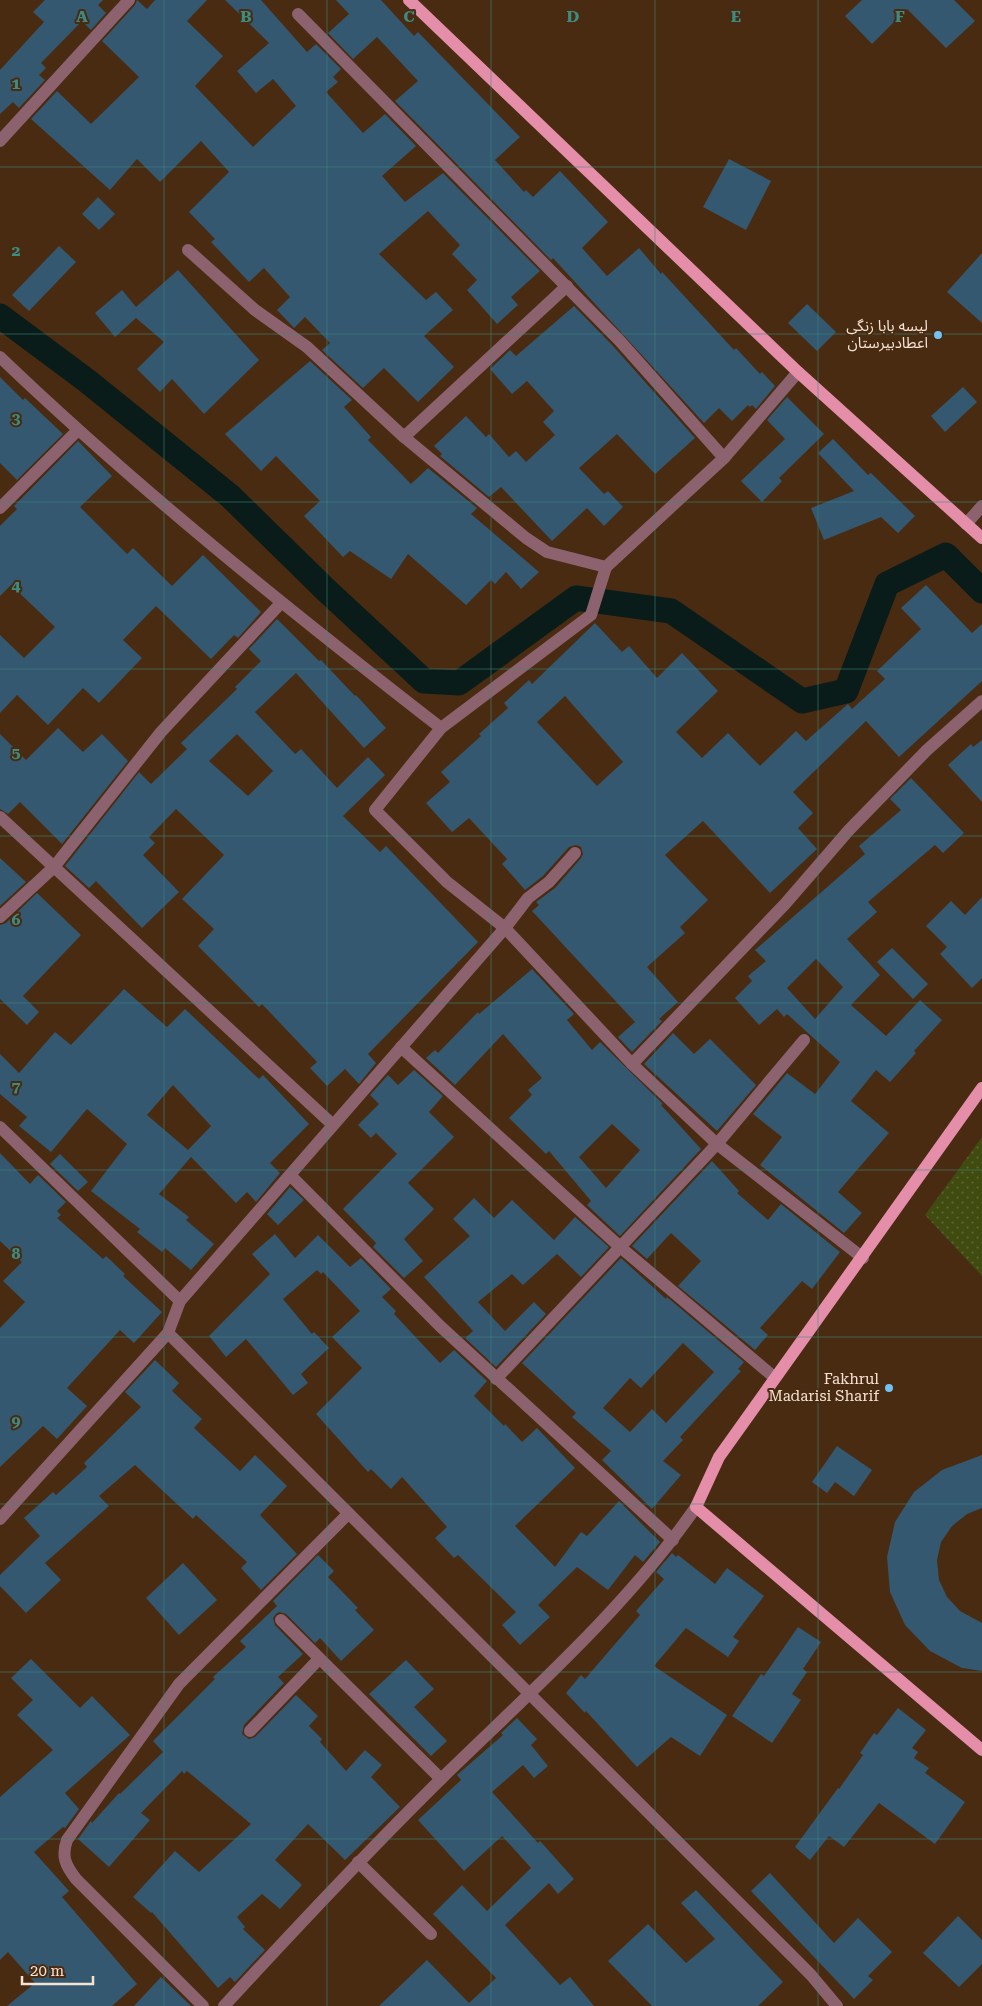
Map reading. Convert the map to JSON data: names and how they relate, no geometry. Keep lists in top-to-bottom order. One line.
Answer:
{"places":["لیسه بابا زنگی اعطادبیرستان","Fakhrul Madarisi Sharif"],"scale_bar":"20 m","grid":{"columns":["A","B","C","D","E","F"],"rows":["1","2","3","4","5","6","7","8","9"]}}
